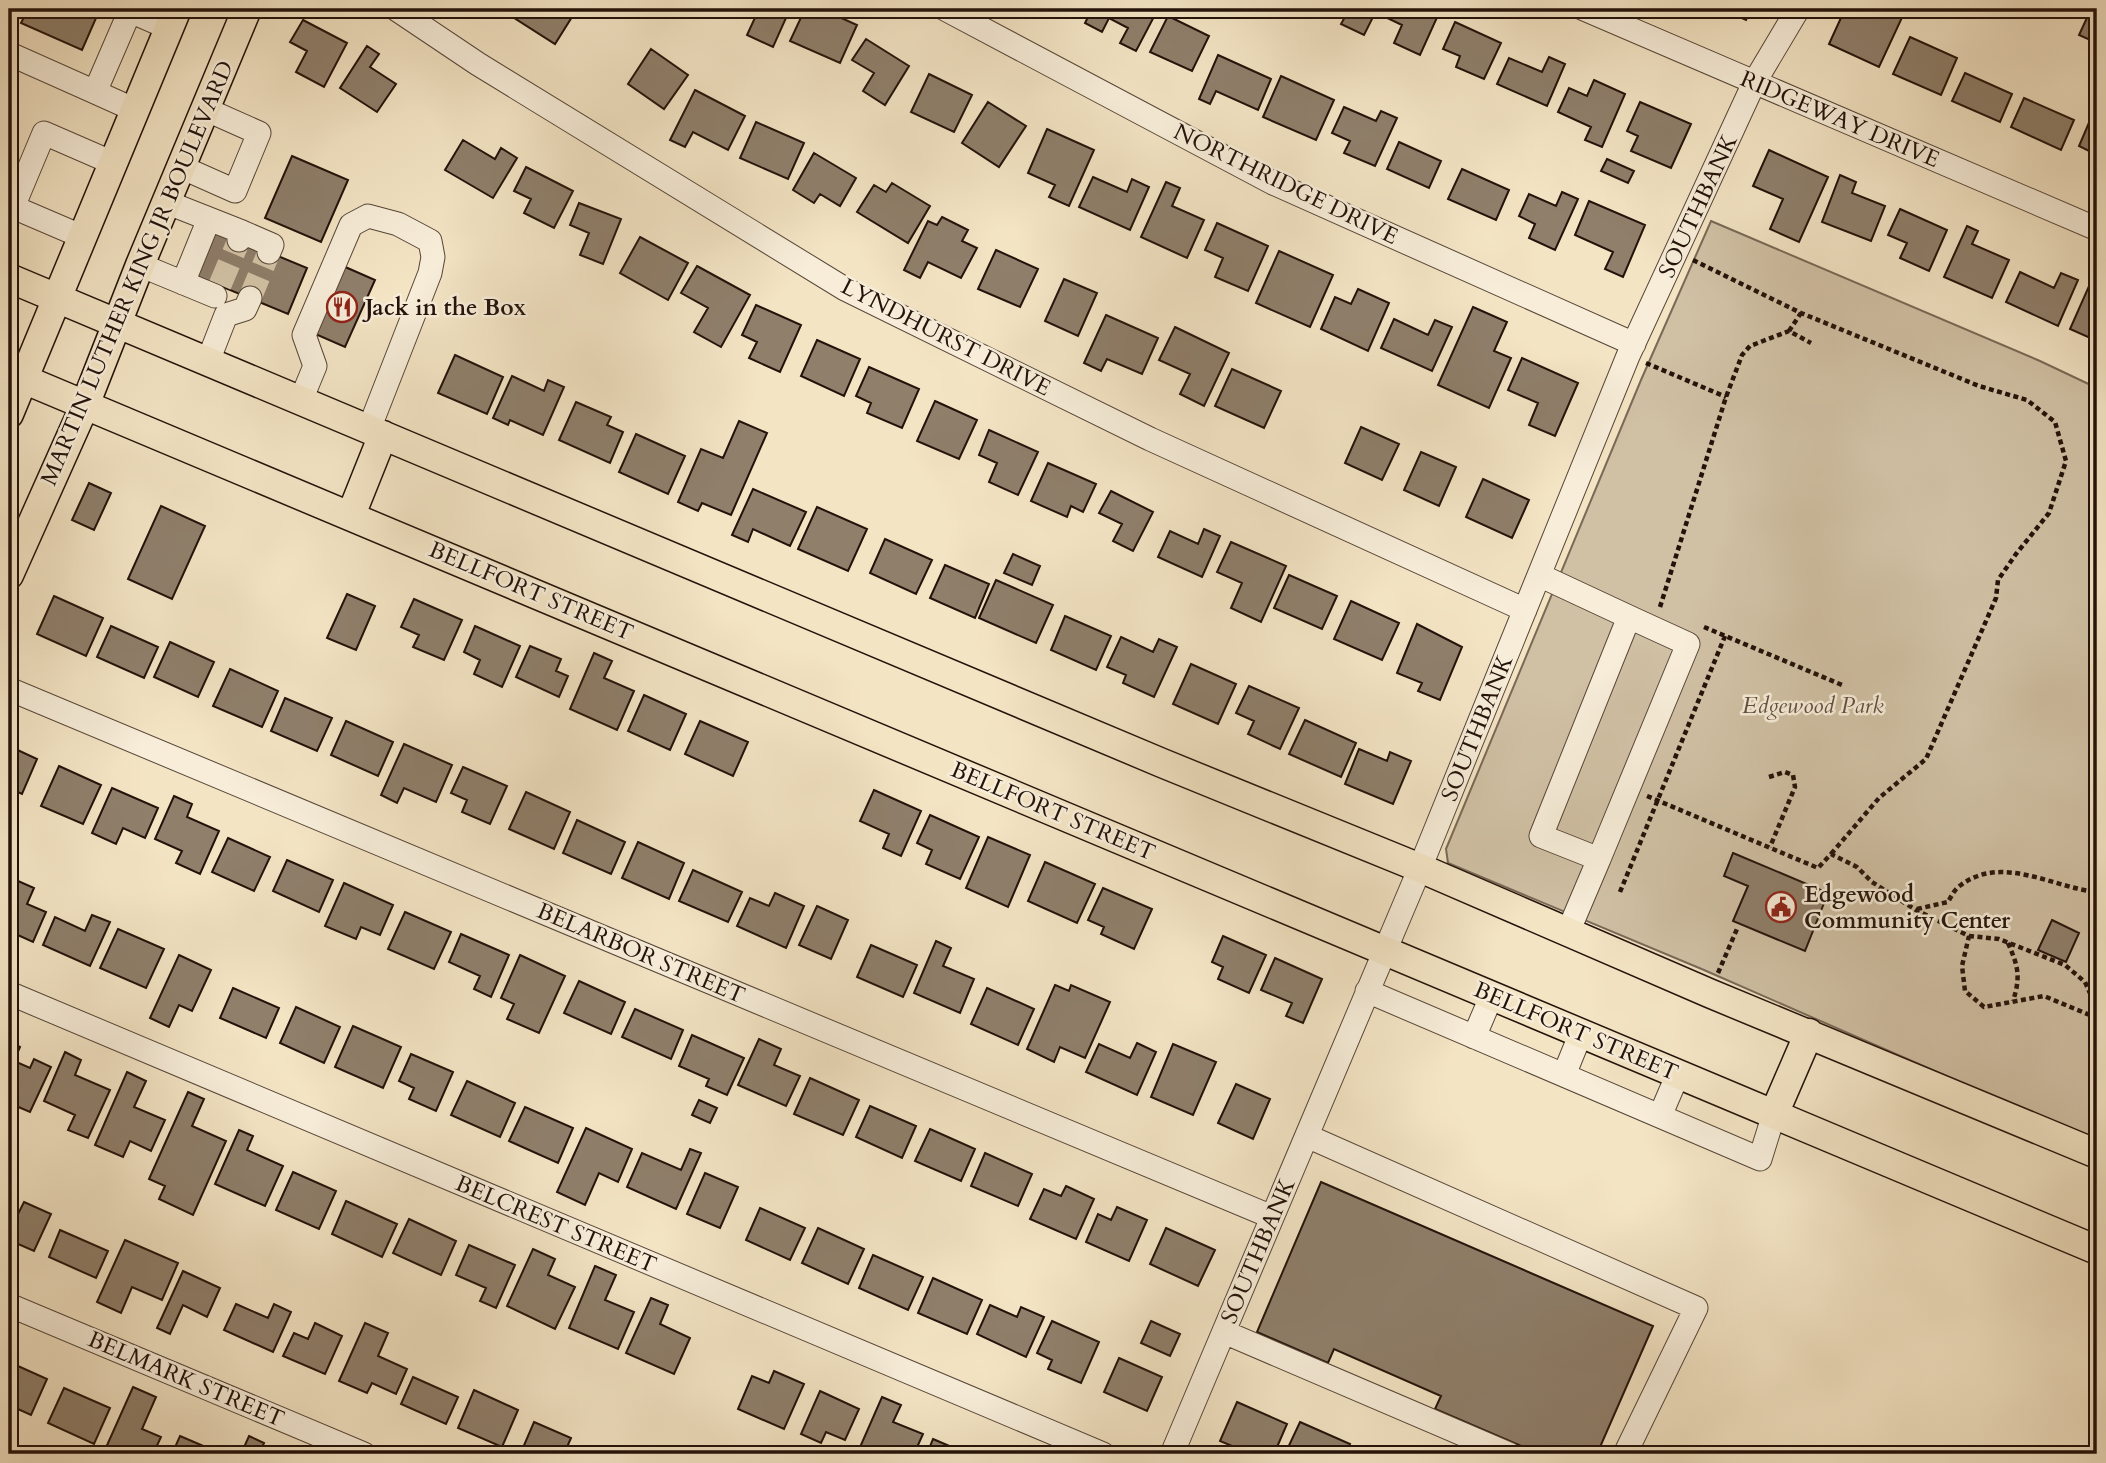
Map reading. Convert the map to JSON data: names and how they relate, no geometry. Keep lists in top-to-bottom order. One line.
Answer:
{"streets":{"main road":["MARTIN LUTHER KING JR BOULEVARD","BELLFORT STREET"],"street":["RIDGEWAY DRIVE","NORTHRIDGE DRIVE","SOUTHBANK","LYNDHURST DRIVE","BELARBOR STREET","BELCREST STREET","BELMARK STREET"]},"crossings":[["RIDGEWAY DRIVE","SOUTHBANK"],["NORTHRIDGE DRIVE","SOUTHBANK"],["SOUTHBANK","LYNDHURST DRIVE"],["SOUTHBANK","BELLFORT STREET"],["SOUTHBANK","BELARBOR STREET"],["MARTIN LUTHER KING JR BOULEVARD","BELLFORT STREET"]],"parks":["Edgewood Park"],"places":{"restaurant":["Jack in the Box"],"public building":["Edgewood Community Center"]}}
